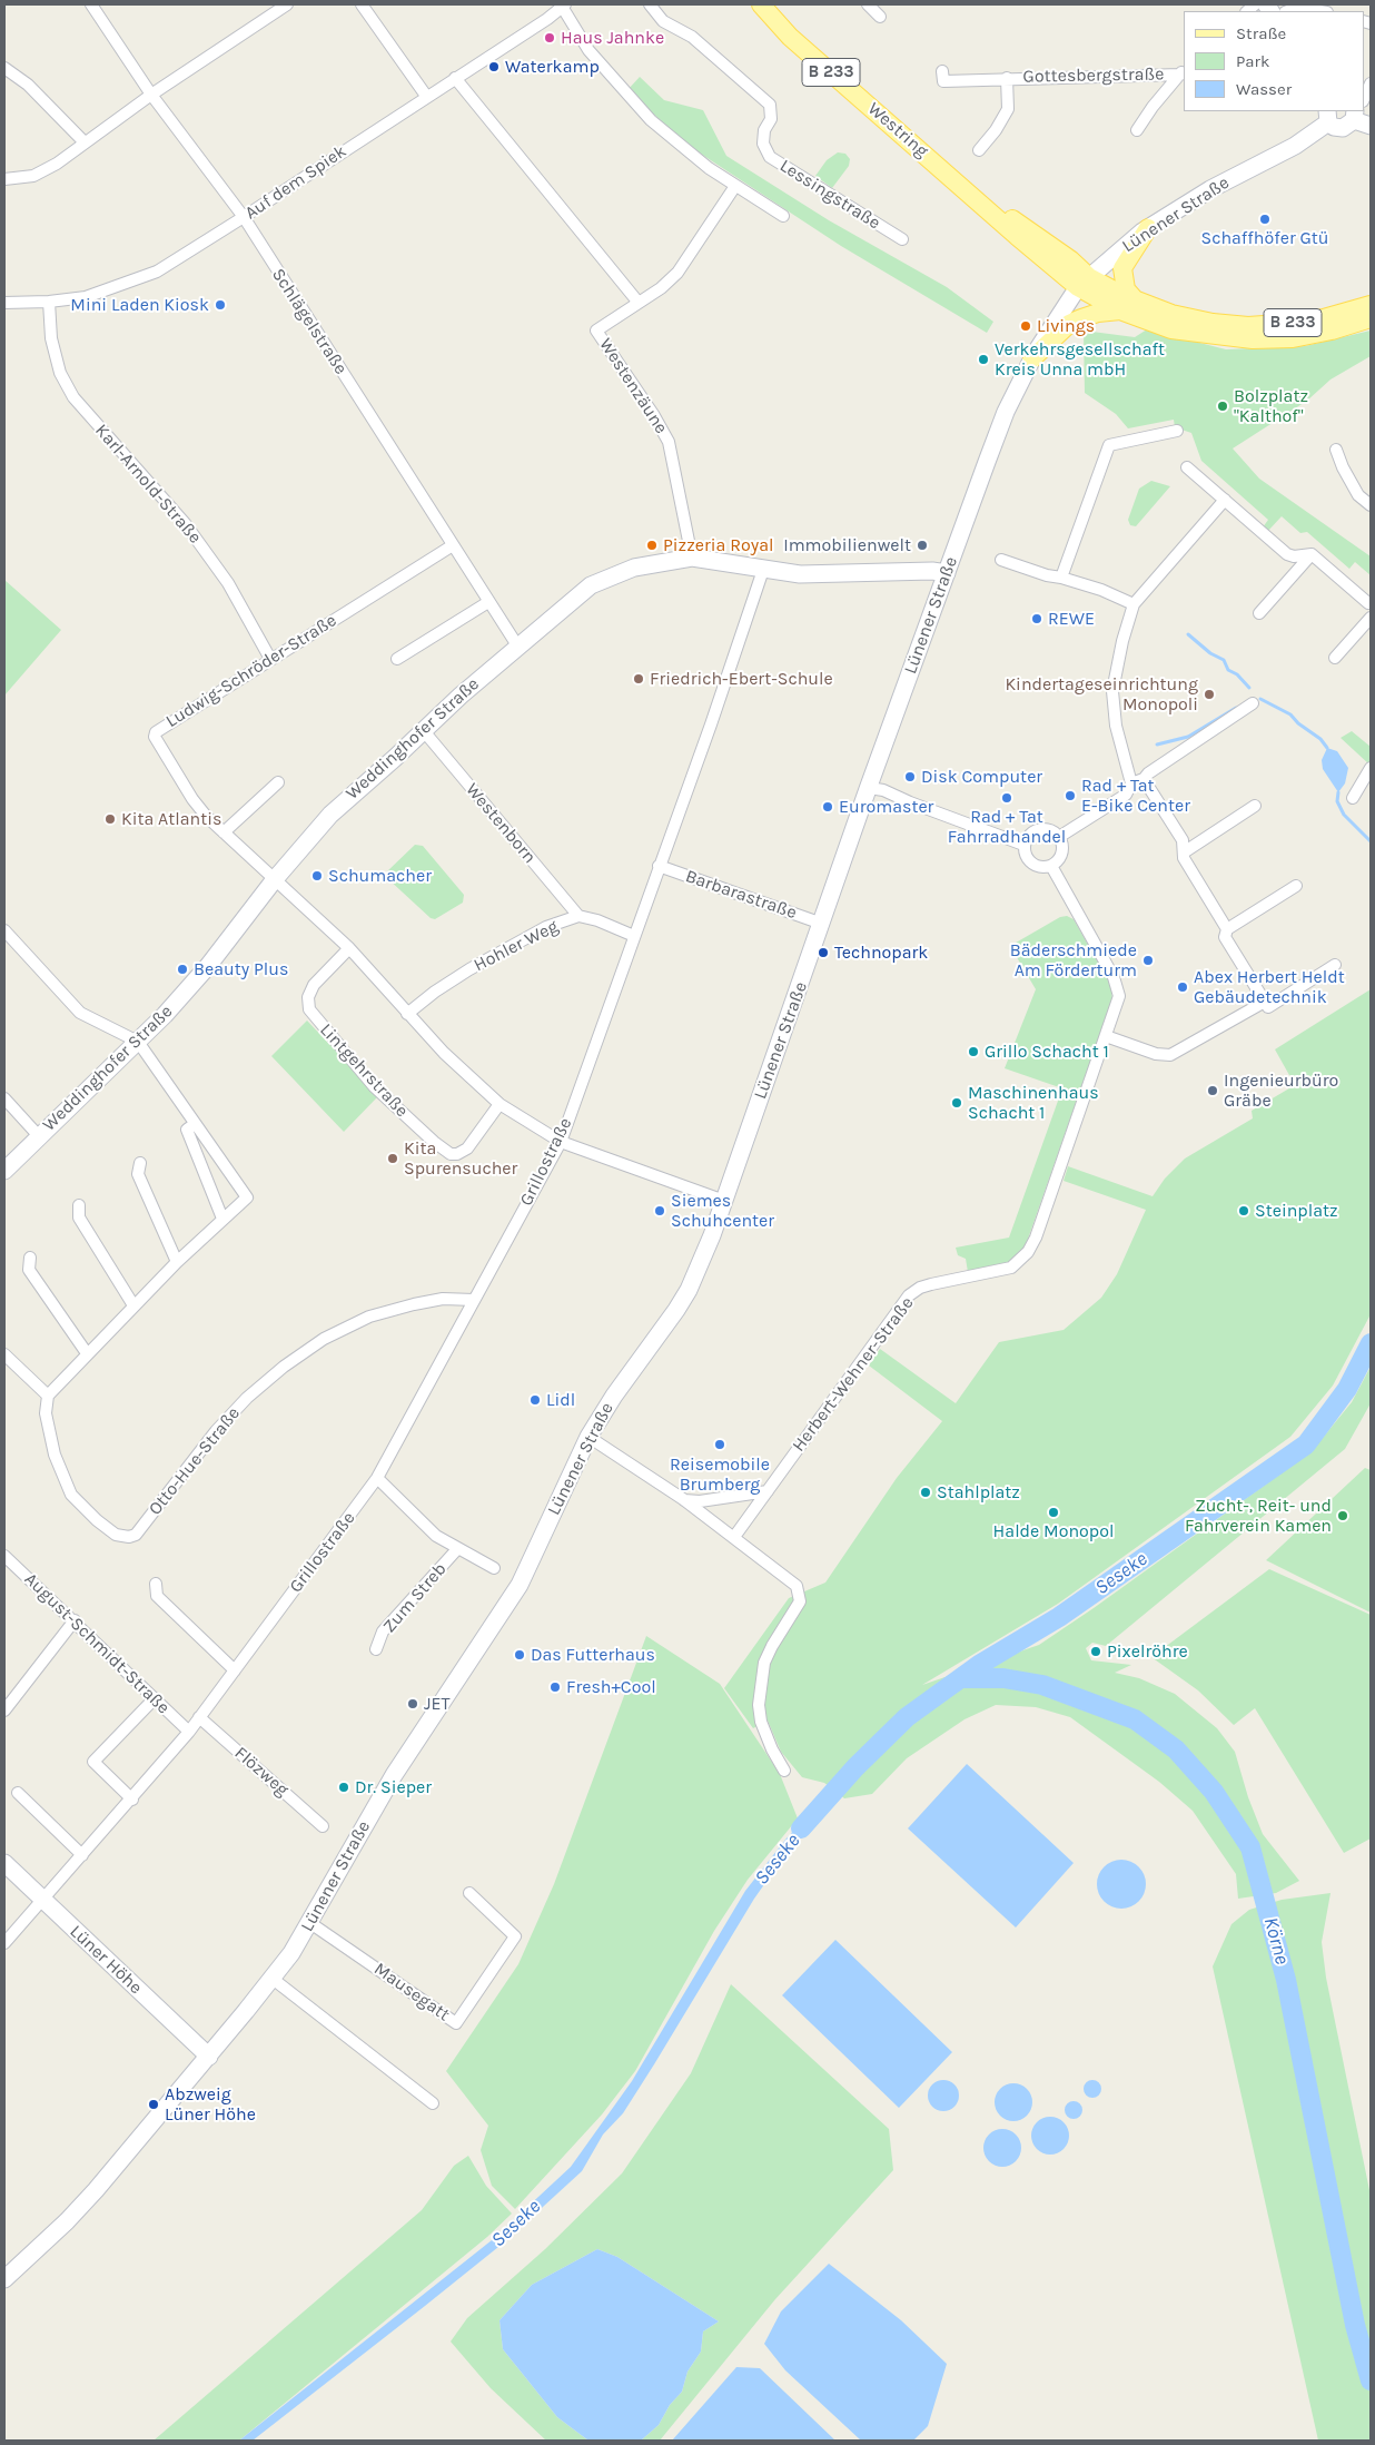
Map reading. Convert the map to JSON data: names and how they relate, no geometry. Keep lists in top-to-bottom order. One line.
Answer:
{"streets":{"main road":["B 233","Westring","Lünener Straße","Weddinghofer Straße","Lüner Höhe"],"street":["Gottesbergstraße","Auf dem Spiek","Lessingstraße","Schlägelstraße","Westenzäune","Karl-Arnold-Straße","Ludwig-Schröder-Straße","Westenborn","Barbarastraße","Hohler Weg","Lintgehrstraße","Grillostraße","Herbert-Wehner-Straße","Otto-Hue-Straße","Zum Streb","August-Schmidt-Straße","Flözweg","Mausegatt"]},"crossings":[["B 233","Westring"],["B 233","Lünener Straße"],["Westring","Lünener Straße"],["Auf dem Spiek","Schlägelstraße"],["Auf dem Spiek","Karl-Arnold-Straße"],["Lünener Straße","Weddinghofer Straße"],["Lünener Straße","Barbarastraße"],["Lünener Straße","Lüner Höhe"],["Lünener Straße","Mausegatt"],["Schlägelstraße","Ludwig-Schröder-Straße"],["Schlägelstraße","Weddinghofer Straße"],["Westenzäune","Weddinghofer Straße"],["Karl-Arnold-Straße","Ludwig-Schröder-Straße"],["Ludwig-Schröder-Straße","Weddinghofer Straße"],["Weddinghofer Straße","Westenborn"],["Weddinghofer Straße","Grillostraße"],["Westenborn","Hohler Weg"],["Barbarastraße","Grillostraße"],["Hohler Weg","Grillostraße"],["Grillostraße","Otto-Hue-Straße"],["Grillostraße","Zum Streb"],["Grillostraße","August-Schmidt-Straße"],["Grillostraße","Flözweg"],["Grillostraße","Lüner Höhe"]],"water":["Seseke","Körne"],"places":["Haus Jahnke","Waterkamp","Schaffhöfer Gtü","Mini Laden Kiosk","Livings","Verkehrsgesellschaft Kreis Unna mbH","Bolzplatz \"Kalthof\"","Pizzeria Royal","Immobilienwelt","REWE","Friedrich-Ebert-Schule","Kindertageseinrichtung Monopoli","Disk Computer","Rad + Tat E-Bike Center","Rad + Tat Fahrradhandel","Euromaster","Kita Atlantis","Schumacher","Technopark","Bäderschmiede Am Förderturm","Beauty Plus","Abex Herbert Heldt Gebäudetechnik","Grillo Schacht 1","Ingenieurbüro Gräbe","Maschinenhaus Schacht 1","Kita Spurensucher","Siemes Schuhcenter","Steinplatz","Lidl","Reisemobile Brumberg","Stahlplatz","Halde Monopol","Zucht-, Reit- und Fahrverein Kamen","Pixelröhre","Das Futterhaus","Fresh+Cool","JET","Dr. Sieper","Abzweig Lüner Höhe"],"legend":["Straße","Park","Wasser"]}
